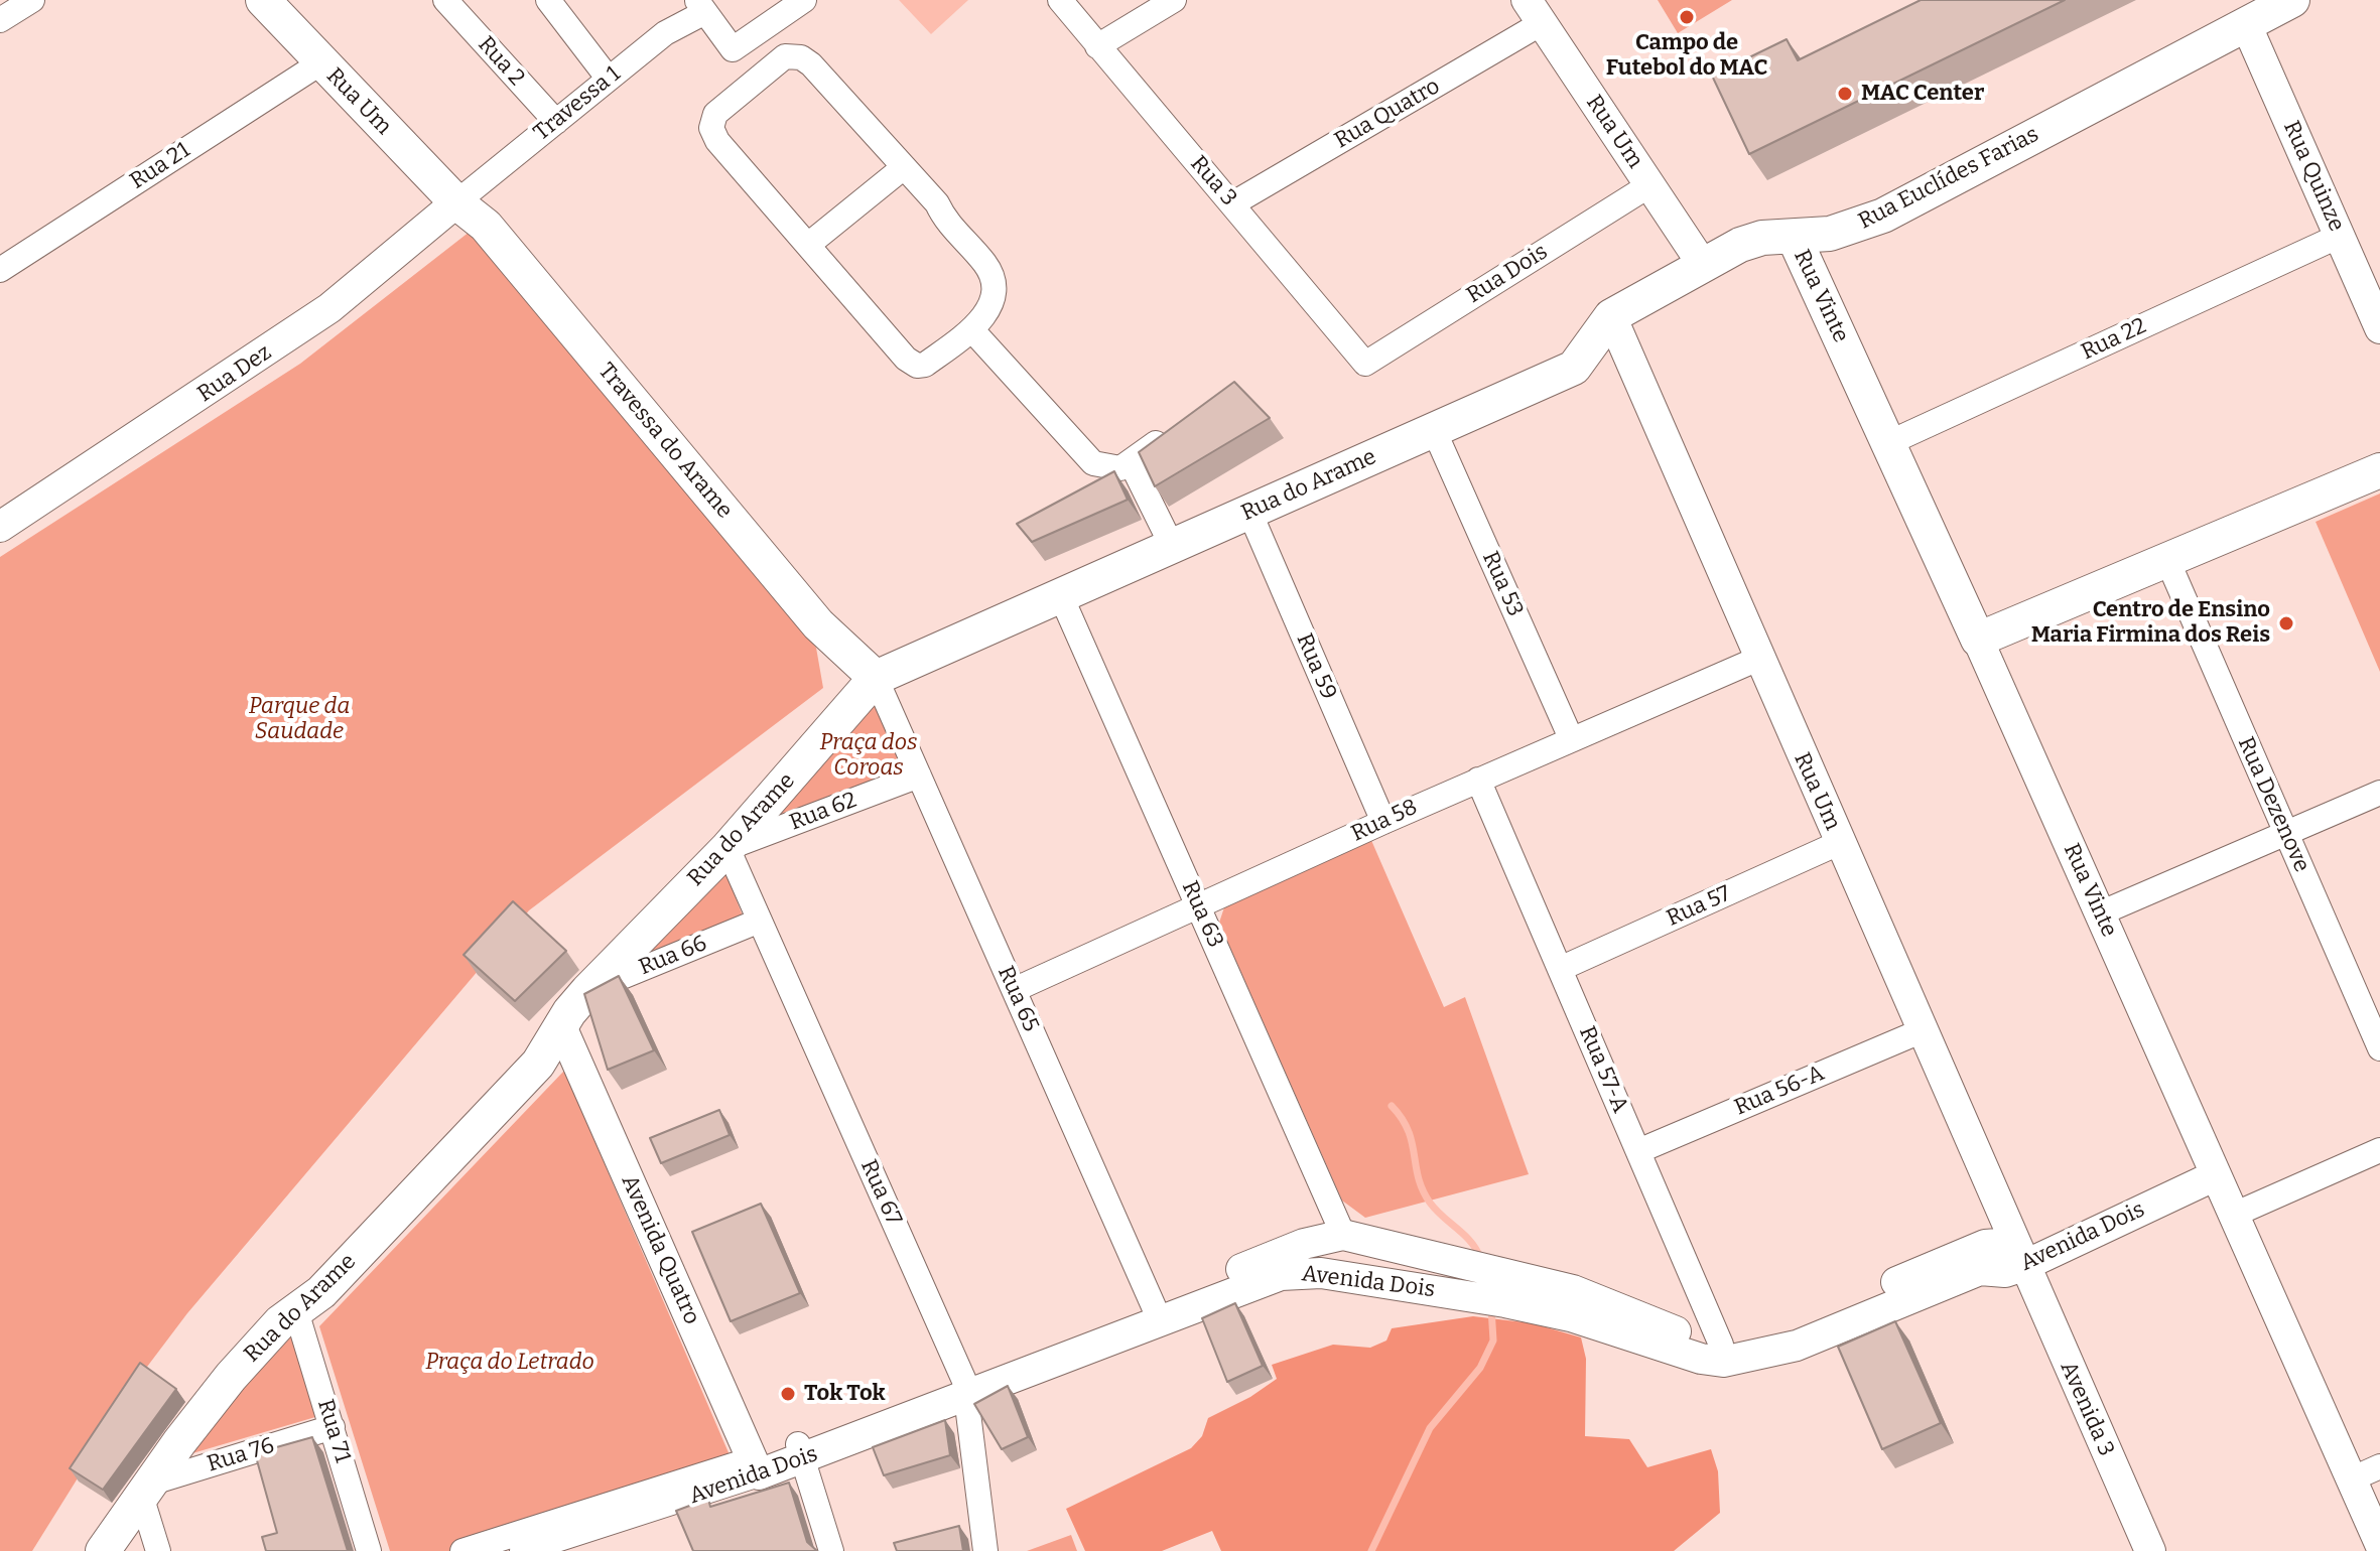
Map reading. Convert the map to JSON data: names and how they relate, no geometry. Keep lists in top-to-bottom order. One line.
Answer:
{"streets":{"main road":["Rua Um","Rua Euclídes Farias","Rua Vinte","Travessa do Arame","Rua do Arame"],"street":["Rua 2","Travessa 1","Rua Quatro","Rua 21","Rua Quinze","Rua 3","Rua Dois","Rua 22","Rua Dez","Rua 53","Rua 59","Rua Dezenove","Rua 62","Rua 58","Rua 57","Rua 63","Rua 66","Rua 65","Rua 57-A","Rua 56-A","Rua 67","Avenida Dois","Avenida Quatro","Avenida 3","Rua 71","Rua 76"]},"crossings":[["Rua 2","Travessa 1"],["Rua Um","Travessa 1"],["Rua Um","Rua Quatro"],["Rua Um","Rua 21"],["Rua Um","Rua Euclídes Farias"],["Rua Um","Rua Dois"],["Rua Um","Rua Dez"],["Rua Um","Travessa do Arame"],["Rua Um","Rua 58"],["Rua Um","Rua 57"],["Rua Um","Rua 56-A"],["Rua Um","Avenida Dois"],["Rua Um","Avenida 3"],["Travessa 1","Rua Dez"],["Travessa 1","Travessa do Arame"],["Rua Quatro","Rua 3"],["Rua Quinze","Rua Euclídes Farias"],["Rua Quinze","Rua 22"],["Rua Euclídes Farias","Rua Vinte"],["Rua Euclídes Farias","Rua do Arame"],["Rua 3","Rua Dois"],["Rua Vinte","Rua 22"],["Rua Vinte","Avenida Dois"],["Rua Dez","Travessa do Arame"],["Travessa do Arame","Rua do Arame"],["Travessa do Arame","Rua 65"],["Rua do Arame","Rua 53"],["Rua do Arame","Rua 59"],["Rua do Arame","Rua 62"],["Rua do Arame","Rua 63"],["Rua do Arame","Rua 66"],["Rua do Arame","Rua 65"],["Rua do Arame","Rua 67"],["Rua do Arame","Avenida Quatro"],["Rua do Arame","Rua 71"],["Rua do Arame","Rua 76"],["Rua 53","Rua 58"],["Rua 59","Rua 58"],["Rua 62","Rua 65"],["Rua 62","Rua 67"],["Rua 58","Rua 63"],["Rua 58","Rua 65"],["Rua 58","Rua 57-A"],["Rua 57","Rua 57-A"],["Rua 63","Avenida Dois"],["Rua 66","Rua 67"],["Rua 65","Avenida Dois"],["Rua 57-A","Rua 56-A"],["Rua 57-A","Avenida Dois"],["Rua 67","Avenida Dois"],["Avenida Dois","Avenida Quatro"],["Avenida Dois","Avenida 3"],["Rua 71","Rua 76"]],"parks":["Parque da Saudade","Praça dos Coroas","Praça do Letrado"],"places":["Campo de Futebol do MAC","MAC Center","Centro de Ensino Maria Firmina dos Reis","Tok Tok"]}
